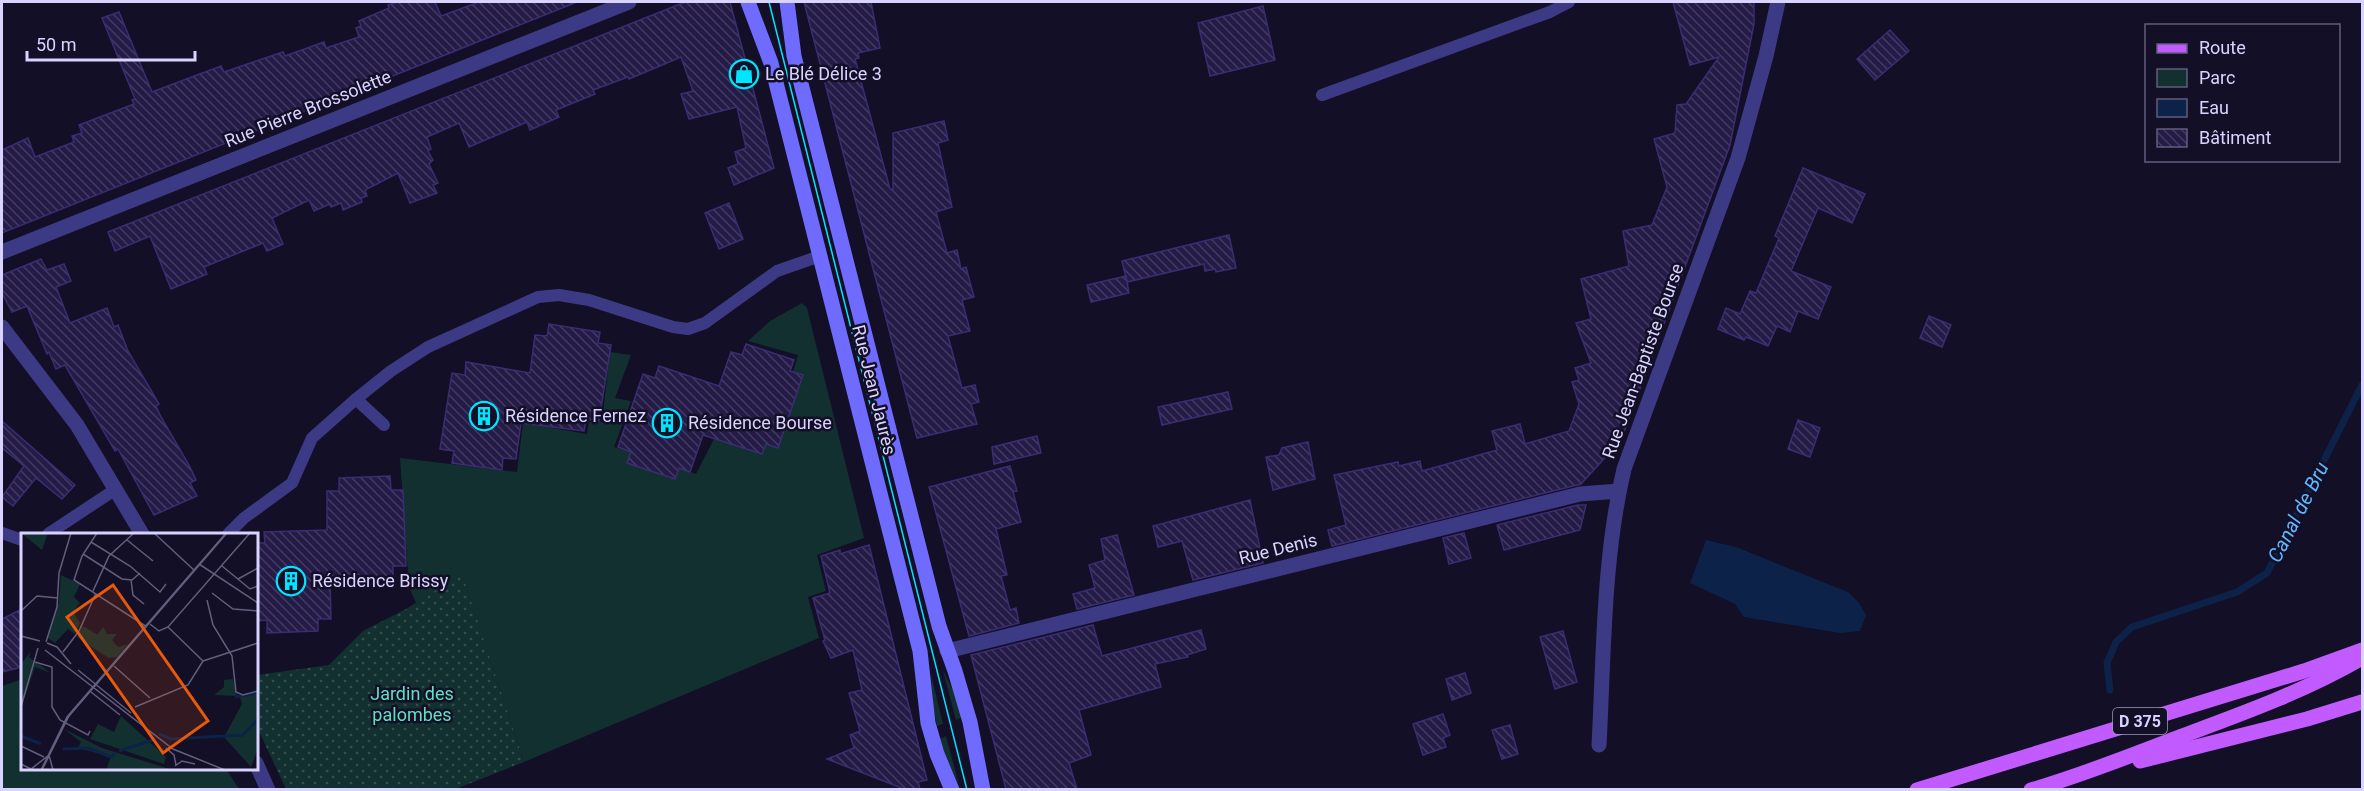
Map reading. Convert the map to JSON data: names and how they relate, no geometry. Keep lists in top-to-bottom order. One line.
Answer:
{"streets":{"main road":["Rue Jean Jaurès","D 375"],"street":["Rue Pierre Brossolette","Rue Jean-Baptiste Bourse","Rue Denis"]},"crossings":[["Rue Jean-Baptiste Bourse","Rue Denis"],["Rue Jean Jaurès","Rue Denis"]],"water":["Canal de Bru"],"parks":["Jardin des palombes"],"places":{"shop":["Le Blé Délice 3"],"building":["Résidence Fernez","Résidence Bourse","Résidence Brissy"]},"legend":["Route","Parc","Eau","Bâtiment"],"scale_bar":"50 m"}
